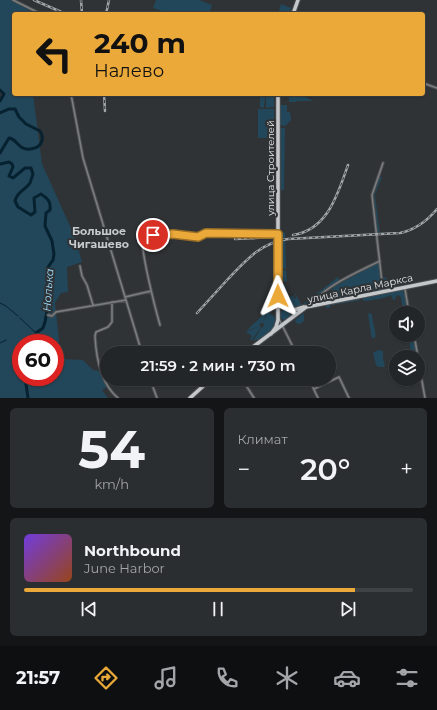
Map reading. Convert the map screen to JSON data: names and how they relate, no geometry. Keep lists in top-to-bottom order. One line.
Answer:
{"streets":{"main road":["улица Строителей","улица Карла Маркса"]},"crossings":[["улица Строителей","улица Карла Маркса"]],"districts":["Большое Чигашево"],"water":["Нолька"],"page":{"turn":["240 m","Налево"],"limit":"60","trip":"21:59 · 2 мин · 730 m","tile":[["54","km/h"],"Климат"],"heat":["−","20°","+"],"song":["Northbound","June Harbor"],"tabs":"21:57"}}
